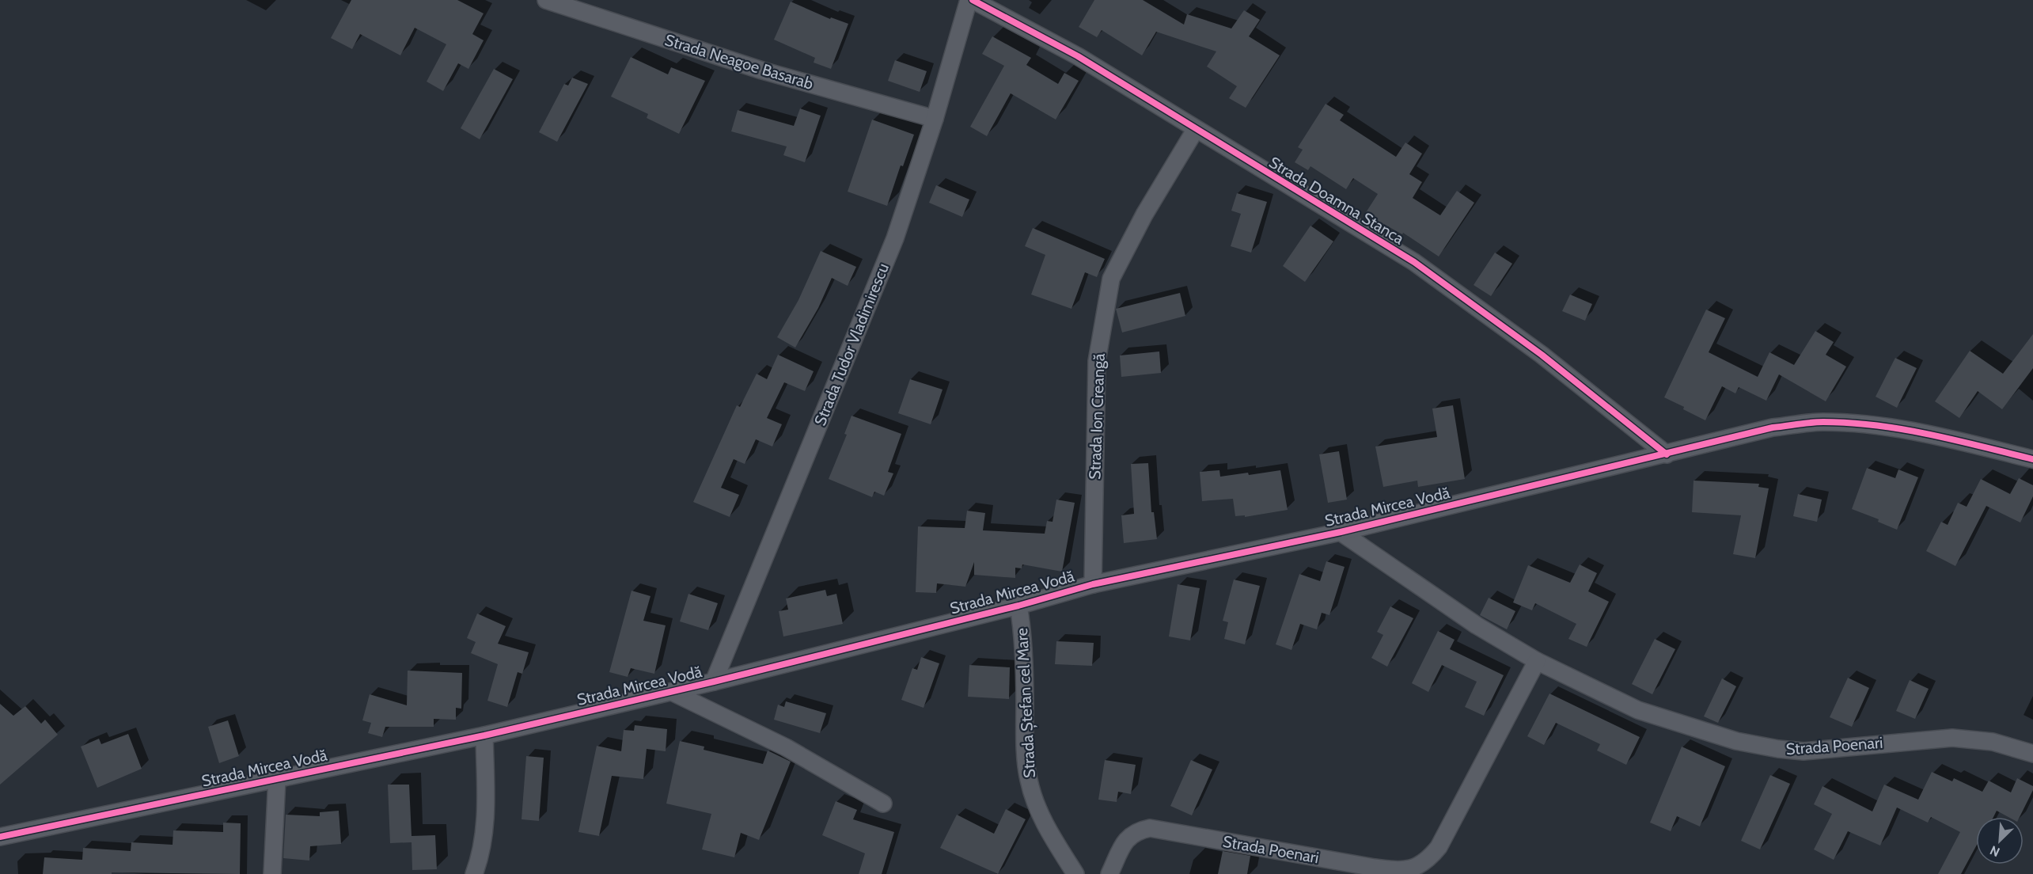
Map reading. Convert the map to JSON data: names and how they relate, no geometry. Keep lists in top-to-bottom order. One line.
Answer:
{"streets":{"street":["Strada Neagoe Basarab","Strada Doamna Stanca","Strada Tudor Vladimirescu","Strada Ion Creangă","Strada Mircea Vodă","Strada Ștefan cel Mare","Strada Poenari"]},"crossings":[["Strada Neagoe Basarab","Strada Tudor Vladimirescu"],["Strada Doamna Stanca","Strada Ion Creangă"],["Strada Doamna Stanca","Strada Mircea Vodă"],["Strada Tudor Vladimirescu","Strada Mircea Vodă"],["Strada Ion Creangă","Strada Mircea Vodă"],["Strada Mircea Vodă","Strada Ștefan cel Mare"],["Strada Mircea Vodă","Strada Poenari"]],"north":"bottom left"}
